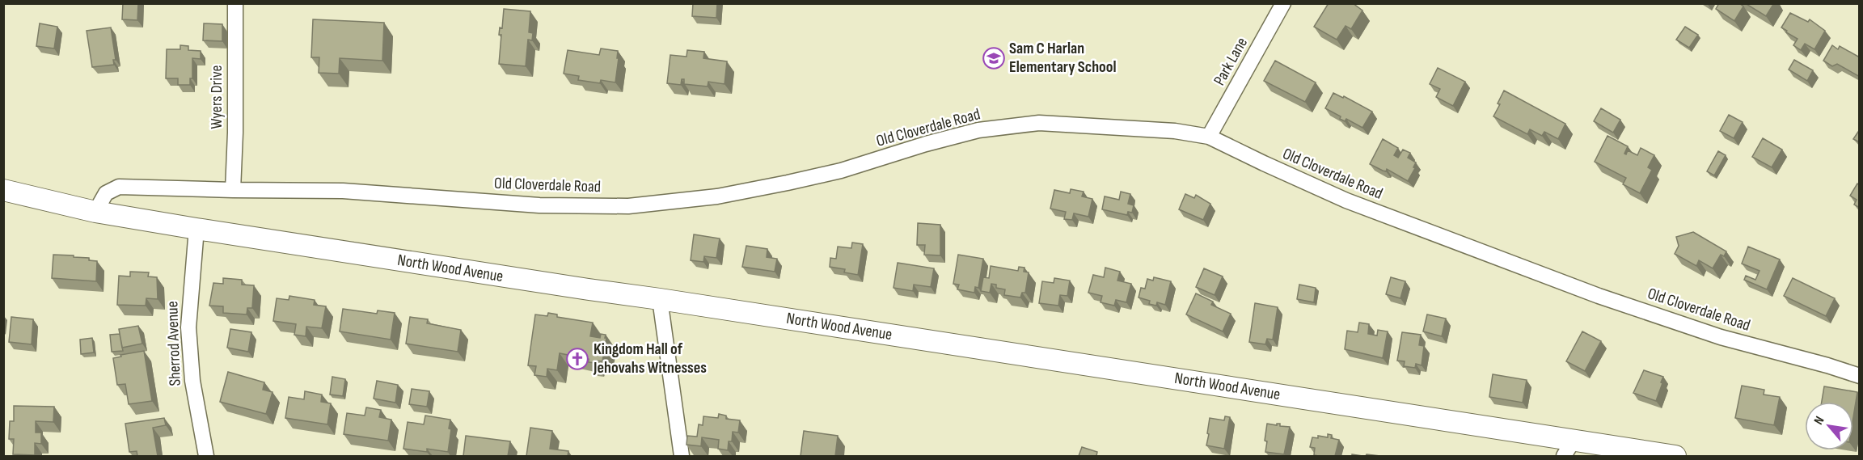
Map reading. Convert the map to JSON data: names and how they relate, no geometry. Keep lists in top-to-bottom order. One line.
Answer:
{"streets":{"main road":["North Wood Avenue"],"street":["Park Lane","Wyers Drive","Old Cloverdale Road","Sherrod Avenue"]},"crossings":[["Park Lane","Old Cloverdale Road"],["Wyers Drive","Old Cloverdale Road"],["Old Cloverdale Road","North Wood Avenue"],["North Wood Avenue","Sherrod Avenue"]],"places":{"school or university":["Sam C Harlan Elementary School"],"church":["Kingdom Hall of Jehovahs Witnesses"]},"north":"top left"}
